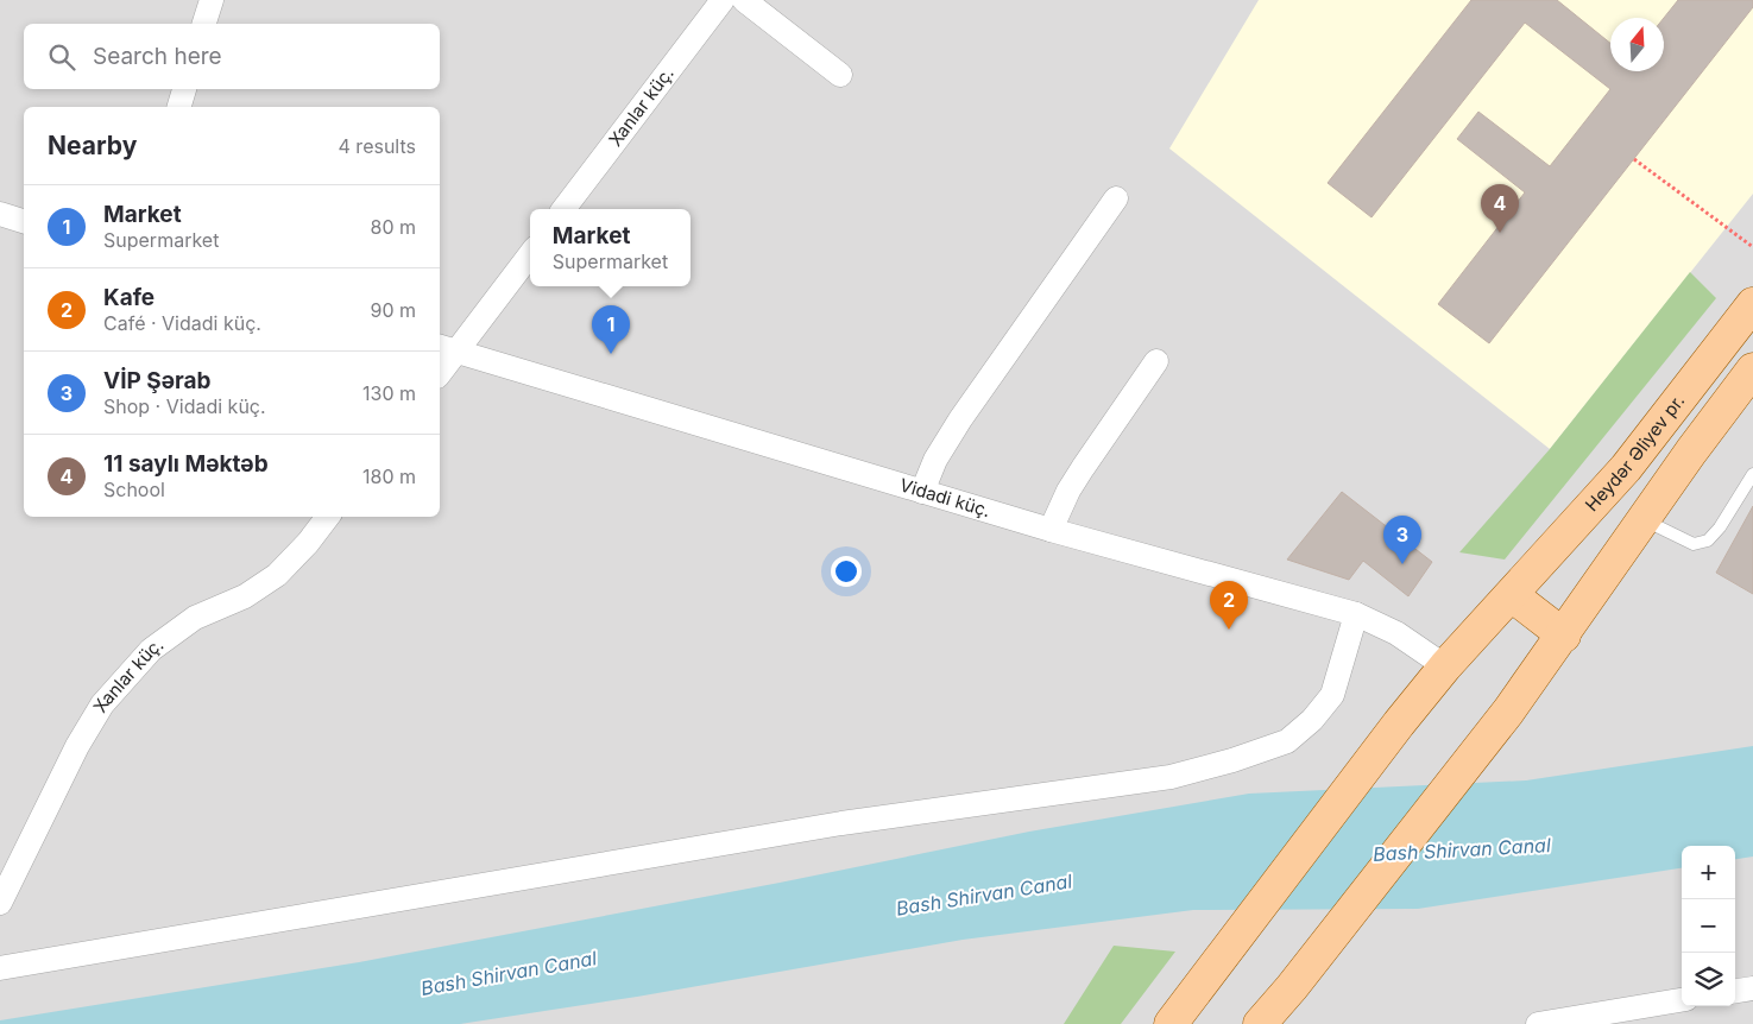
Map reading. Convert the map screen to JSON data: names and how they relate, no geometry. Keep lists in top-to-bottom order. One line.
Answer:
{"streets":{"main road":["Heydər Əliyev pr."],"street":["Xanlar küç.","Vidadi küç."]},"crossings":[["Heydər Əliyev pr.","Vidadi küç."]],"water":["Bash Shirvan Canal"],"north":"top","page":{"search":"Search here","heading":["Nearby","4 results"],"pins":["4","1","3","2"],"list":[{"mark":"1","name":"Market","note":"Supermarket","value":"80 m"},{"mark":"2","name":"Kafe","note":"Café · Vidadi küç.","value":"90 m"},{"mark":"3","name":"VİP Şərab","note":"Shop · Vidadi küç.","value":"130 m"},{"mark":"4","name":"11 saylı Məktəb","note":"School","value":"180 m"}],"popup":["Market","Supermarket"],"map_buttons":["+","−"]}}
